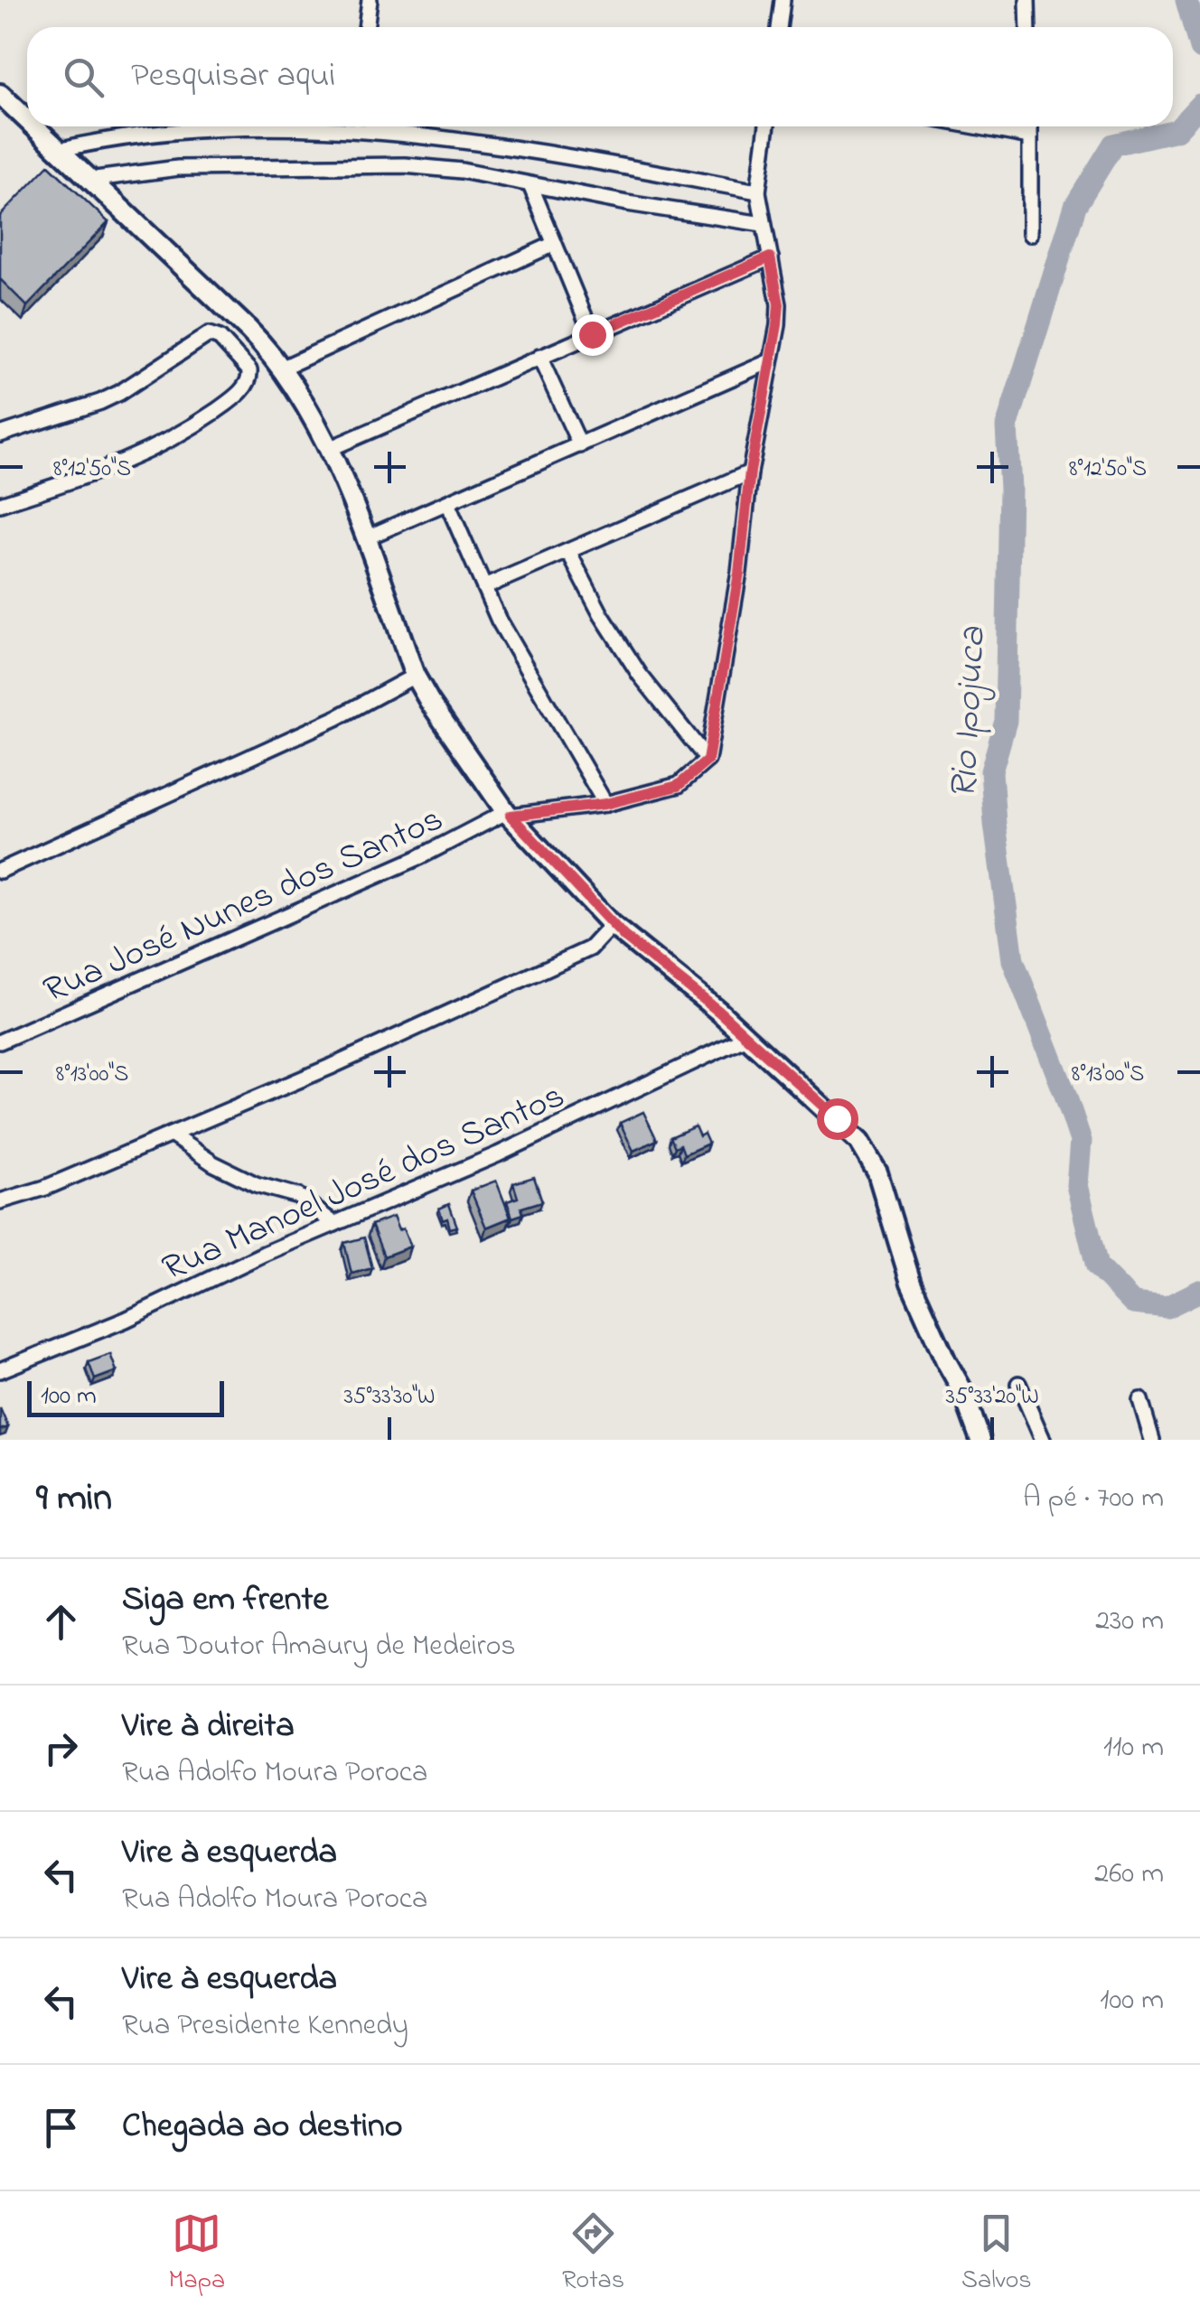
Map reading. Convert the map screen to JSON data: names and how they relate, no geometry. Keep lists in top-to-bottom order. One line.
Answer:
{"streets":{"street":["Rua José Nunes dos Santos","Rua Manoel José dos Santos"]},"water":["Rio Ipojuca"],"scale_bar":"100 m","page":{"search":"Pesquisar aqui","scale":"100 m","heading":["9 min","A pé · 700 m"],"list":[["Siga em frente","Rua Doutor Amaury de Medeiros","230 m"],["Vire à direita","Rua Adolfo Moura Poroca","110 m"],["Vire à esquerda","Rua Adolfo Moura Poroca","260 m"],["Vire à esquerda","Rua Presidente Kennedy","100 m"],"Chegada ao destino"],"nav":["Mapa","Rotas","Salvos"]},"coordinates":["8°12'50\"S","8°13'00\"S","35°33'30\"W","35°33'20\"W"]}
